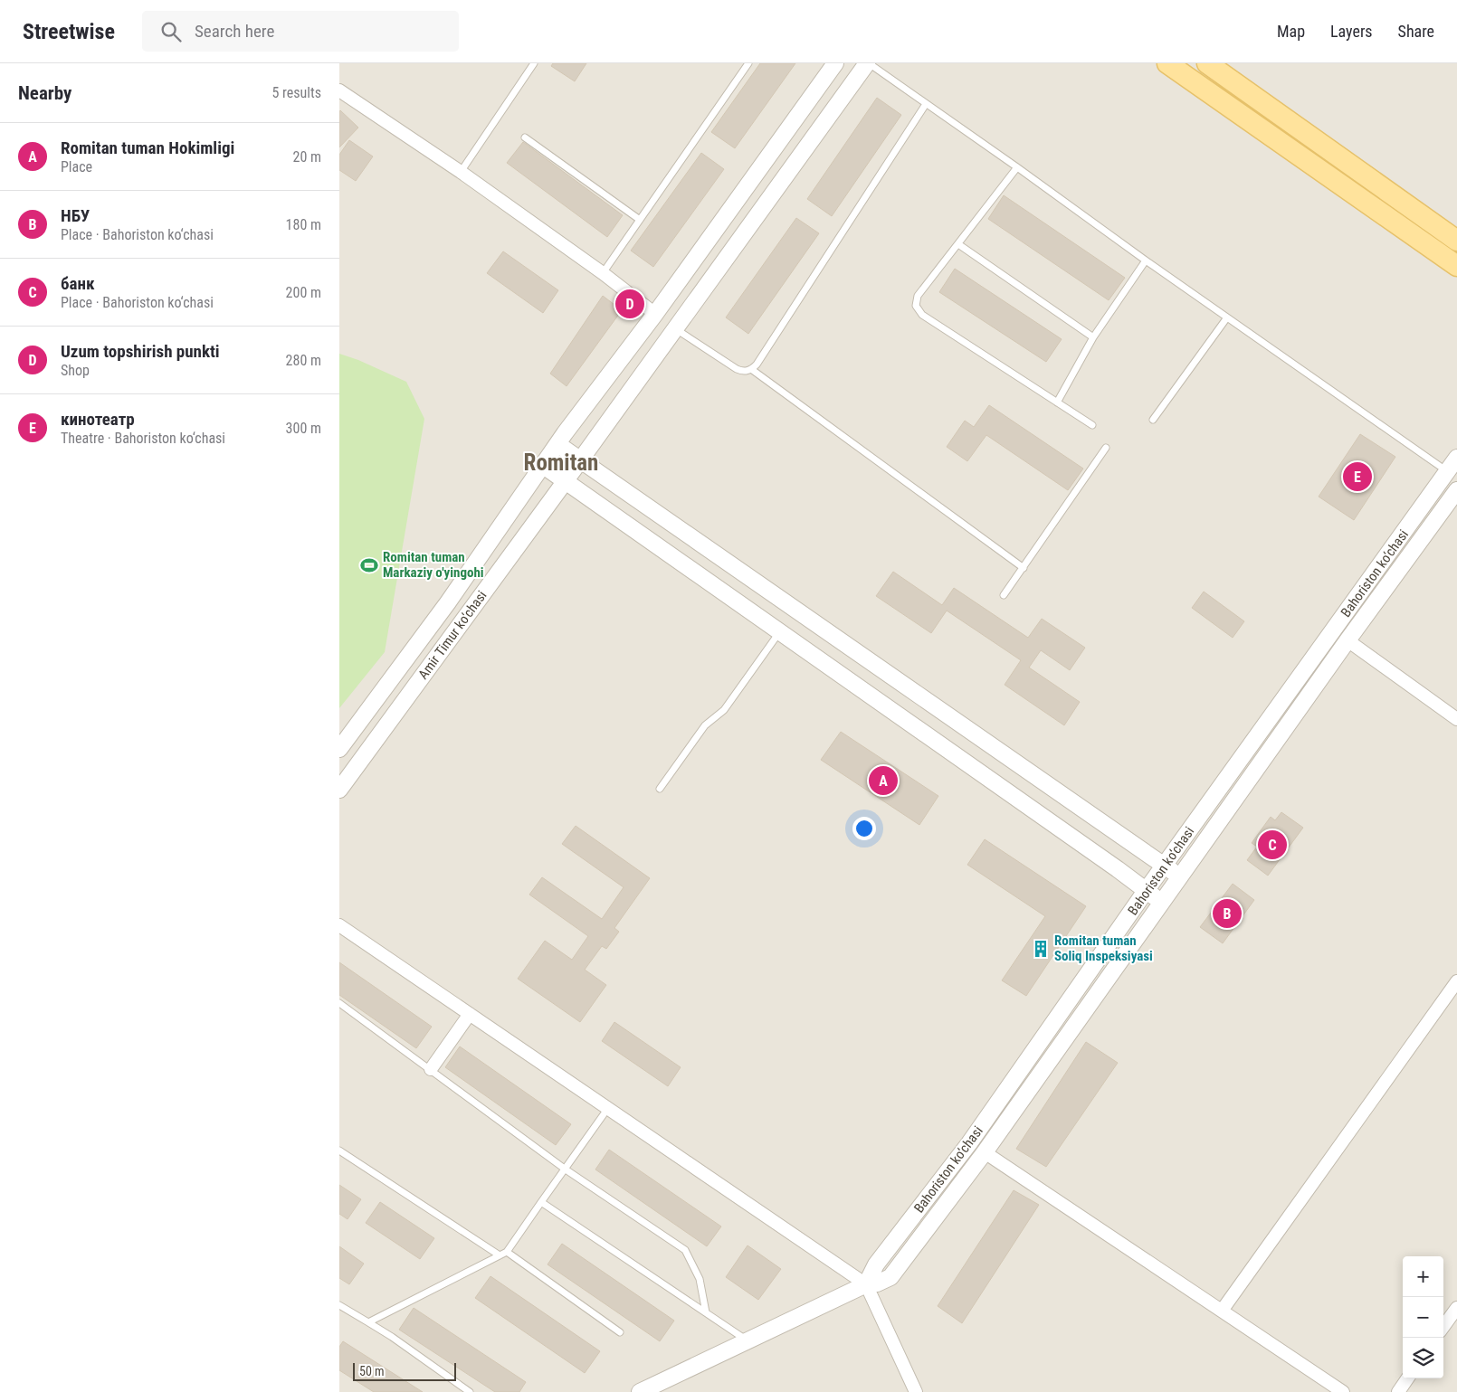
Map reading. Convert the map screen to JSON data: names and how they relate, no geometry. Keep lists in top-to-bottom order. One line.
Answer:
{"streets":{"street":["Bahoriston ko‘chasi","Amir Timur ko‘chasi"]},"districts":["Romitan"],"places":{"sports":["Romitan tuman Markaziy o'yingohi"],"building":["Romitan tuman Soliq Inspeksiyasi"]},"scale_bar":"50 m","page":{"header":"Streetwise","search":"Search here","nav":["Map","Layers","Share"],"heading":["Nearby","5 results"],"list":[{"mark":"A","name":"Romitan tuman Hokimligi","note":"Place","value":"20 m"},{"mark":"B","name":"НБУ","note":"Place · Bahoriston ko‘chasi","value":"180 m"},{"mark":"C","name":"банк","note":"Place · Bahoriston ko‘chasi","value":"200 m"},{"mark":"D","name":"Uzum topshirish punkti","note":"Shop","value":"280 m"},{"mark":"E","name":"кинотеатр","note":"Theatre · Bahoriston ko‘chasi","value":"300 m"}],"pins":["D","E","A","C","B"],"map_buttons":["+","−"],"scale":"50 m"}}
